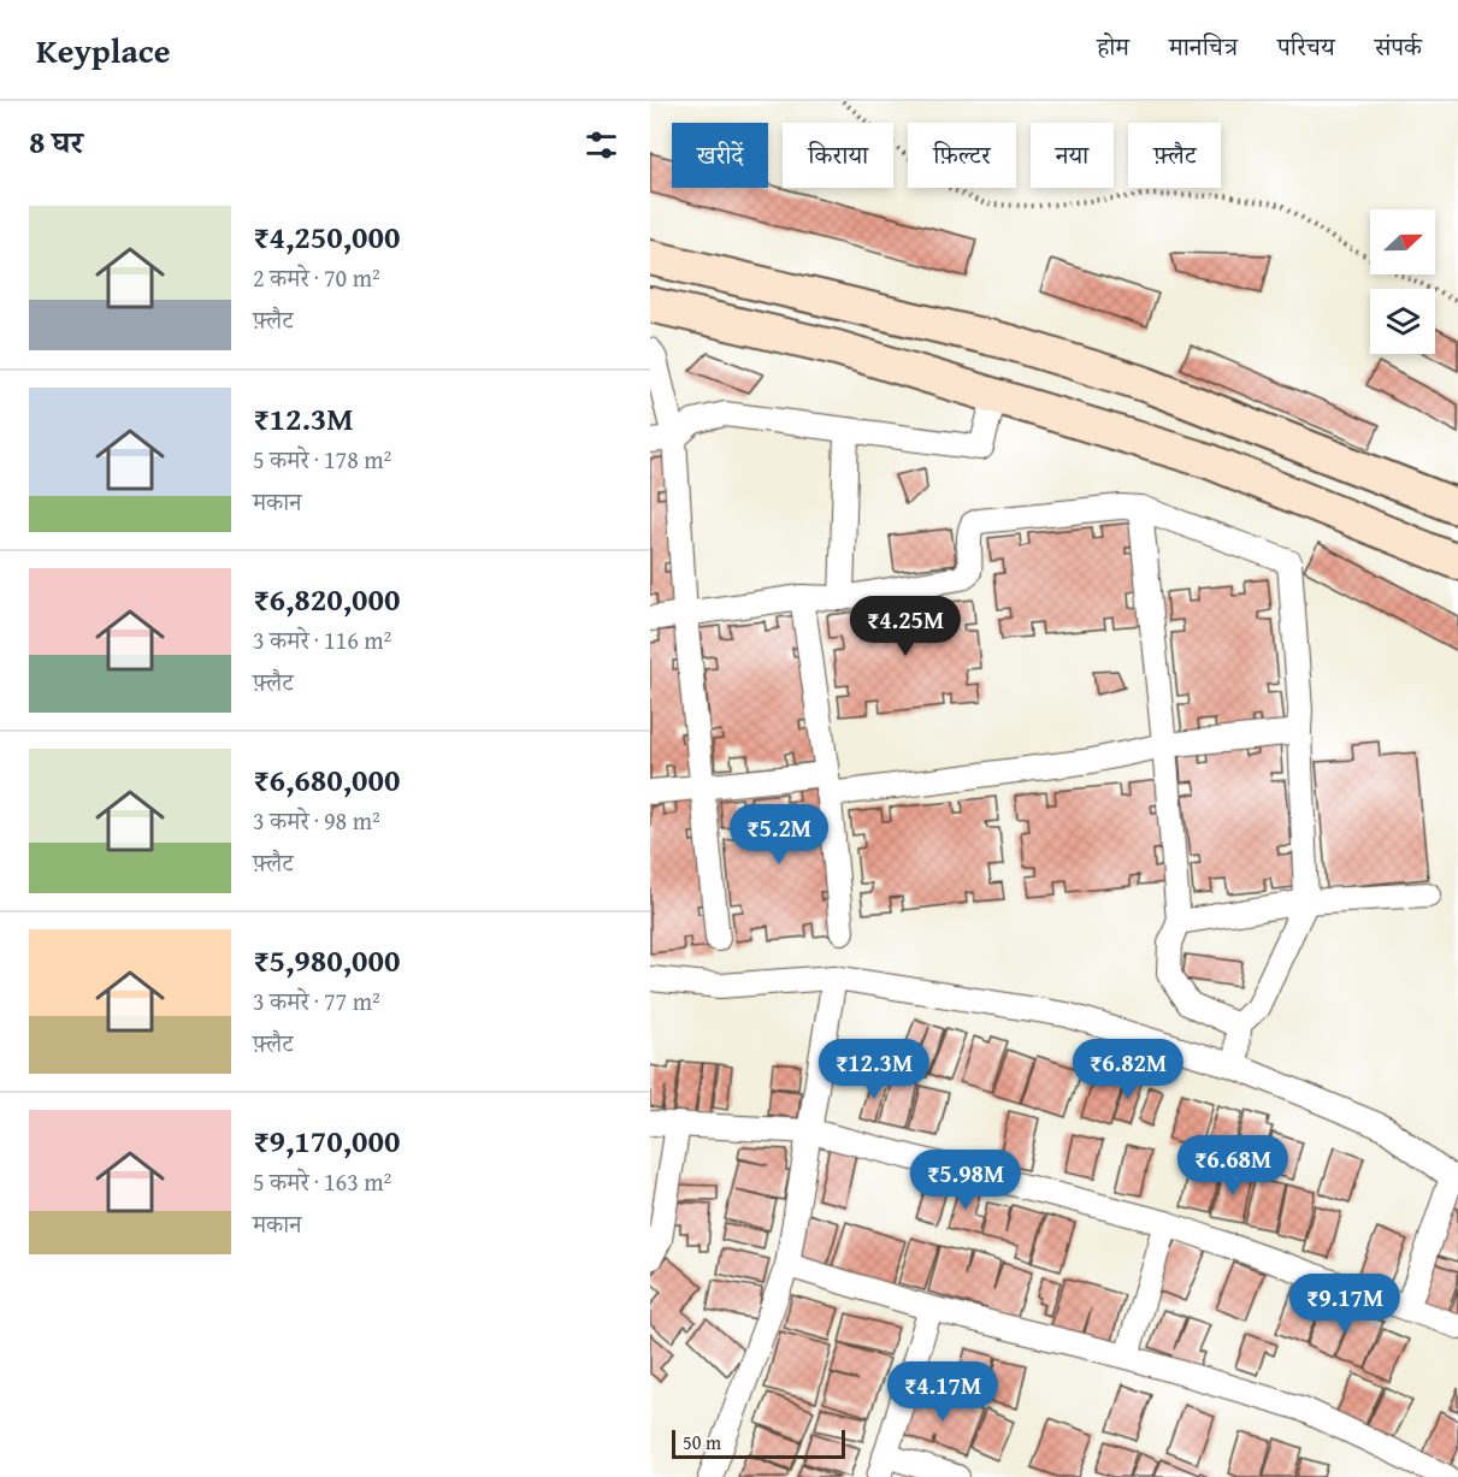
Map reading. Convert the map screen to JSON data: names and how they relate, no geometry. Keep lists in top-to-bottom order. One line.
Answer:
{"scale_bar":"50 m","north":"right","page":{"header":"Keyplace","nav":["होम","मानचित्र","परिचय","संपर्क"],"heading":"8 घर","chip":["खरीदें","किराया","फ़िल्टर","नया","फ़्लैट"],"list":[{"name":"₹4,250,000","note":"2 कमरे · 70 m² · फ़्लैट"},{"name":"₹12.3M","note":"5 कमरे · 178 m² · मकान"},{"name":"₹6,820,000","note":"3 कमरे · 116 m² · फ़्लैट"},{"name":"₹6,680,000","note":"3 कमरे · 98 m² · फ़्लैट"},{"name":"₹5,980,000","note":"3 कमरे · 77 m² · फ़्लैट"},{"name":"₹9,170,000","note":"5 कमरे · 163 m² · मकान"}],"price":["₹4.25M","₹5.2M","₹12.3M","₹6.82M","₹6.68M","₹5.98M","₹9.17M","₹4.17M"],"scale":"50 m"}}
